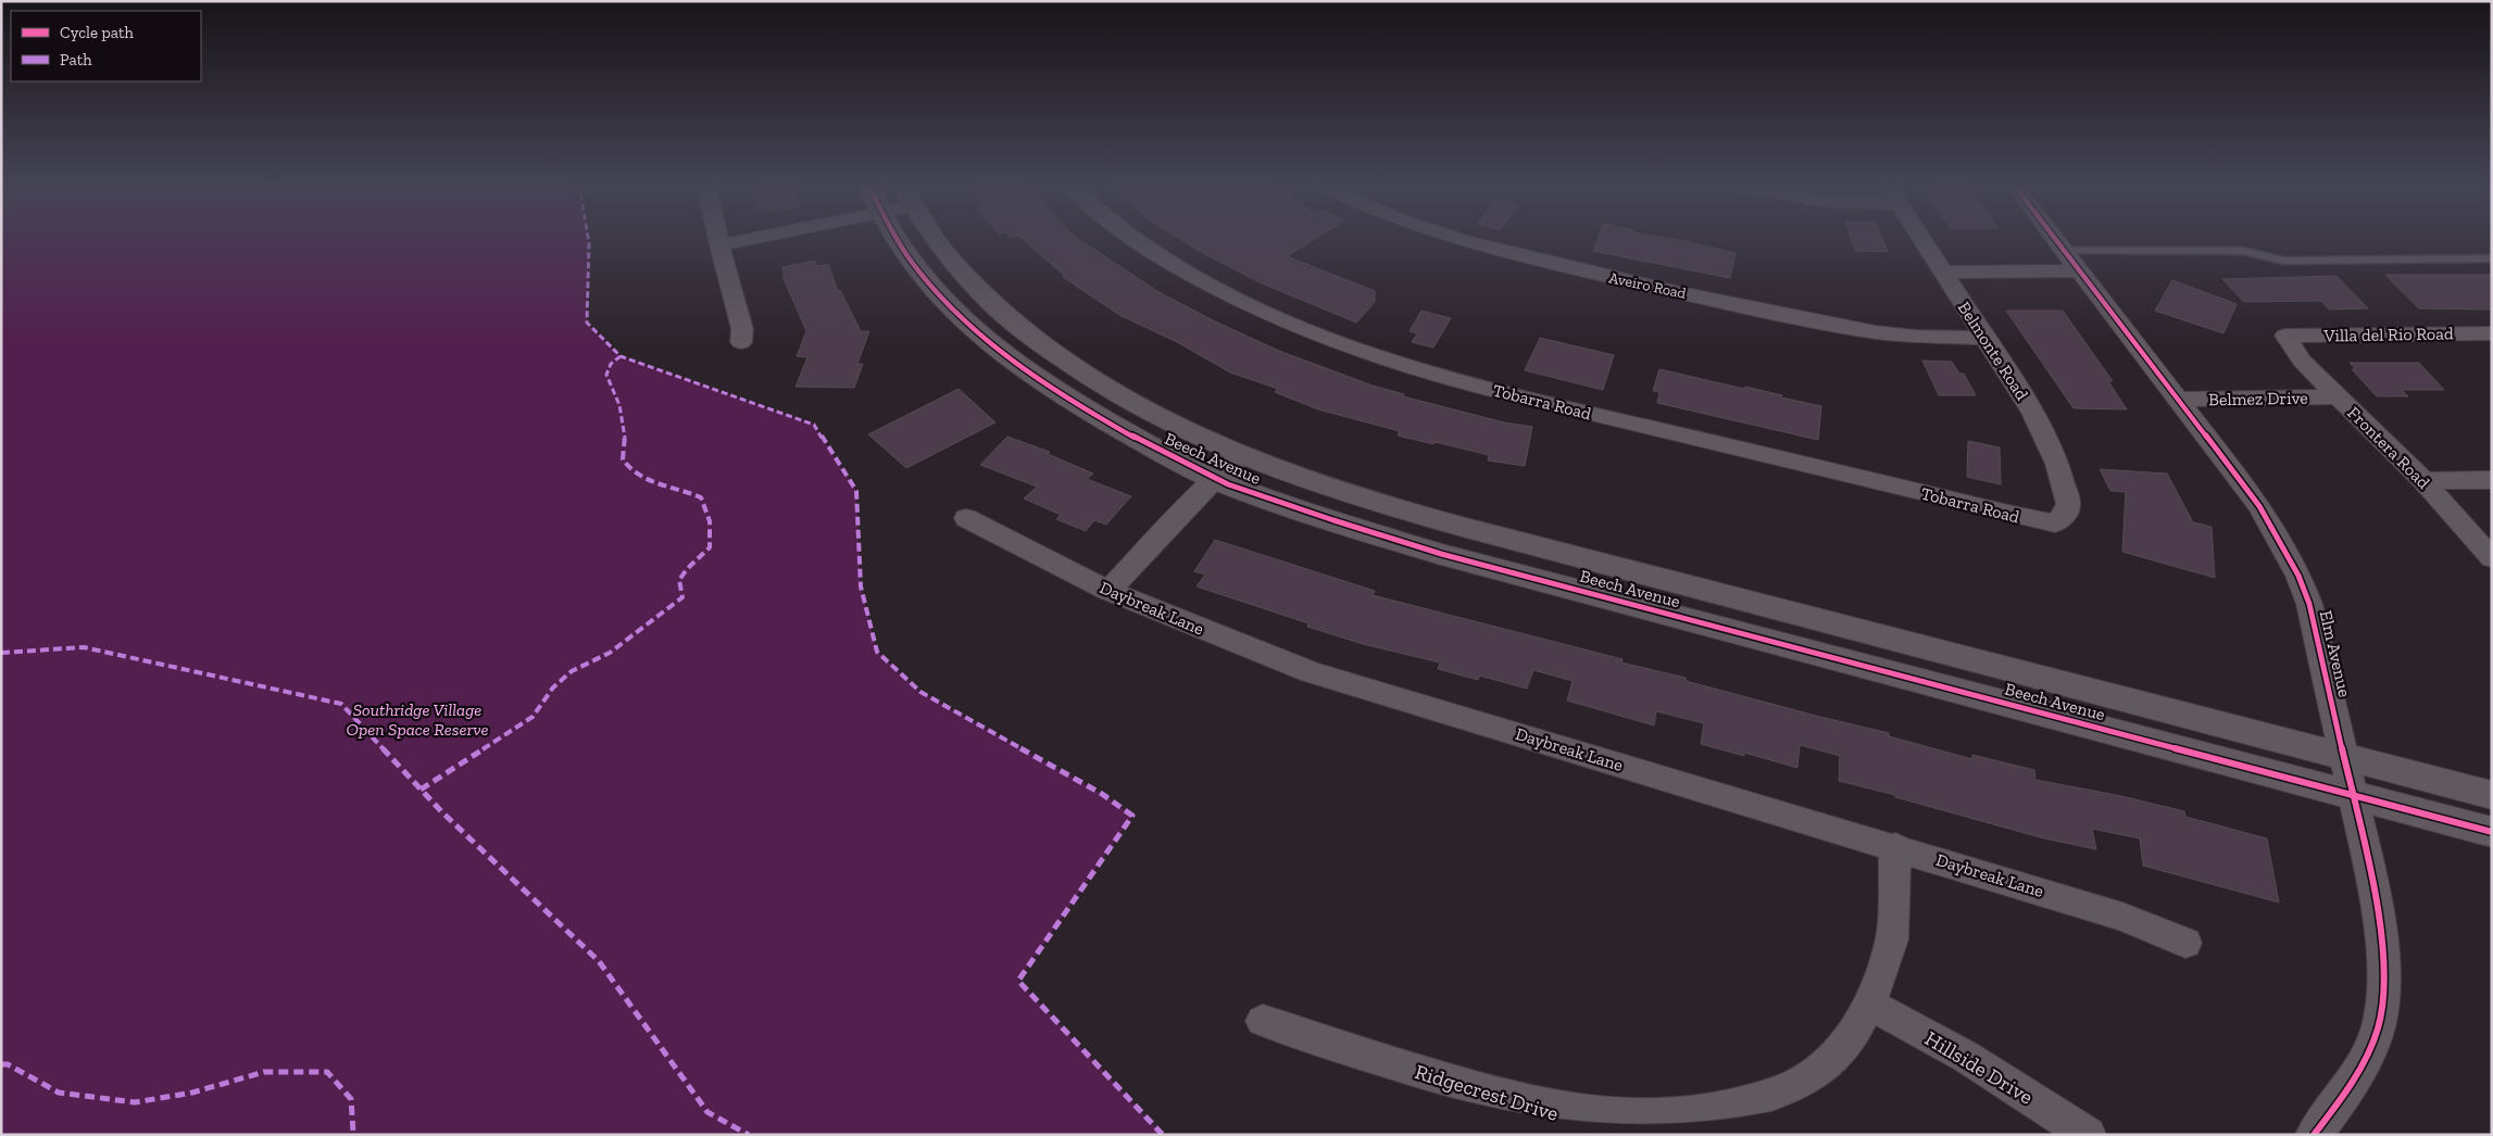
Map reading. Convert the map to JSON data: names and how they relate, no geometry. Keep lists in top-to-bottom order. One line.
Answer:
{"streets":{"street":["Aveiro Road","Villa del Rio Road","Belmonte Road","Belmez Drive","Tobarra Road","Frontera Road","Beech Avenue","Daybreak Lane","Elm Avenue","Hillside Drive","Ridgecrest Drive"]},"crossings":[["Aveiro Road","Belmonte Road"],["Villa del Rio Road","Frontera Road"],["Belmonte Road","Tobarra Road"],["Belmez Drive","Frontera Road"],["Belmez Drive","Elm Avenue"],["Beech Avenue","Elm Avenue"],["Daybreak Lane","Ridgecrest Drive"],["Hillside Drive","Ridgecrest Drive"]],"parks":["Southridge Village Open Space Reserve"],"legend":["Cycle path","Path"]}
